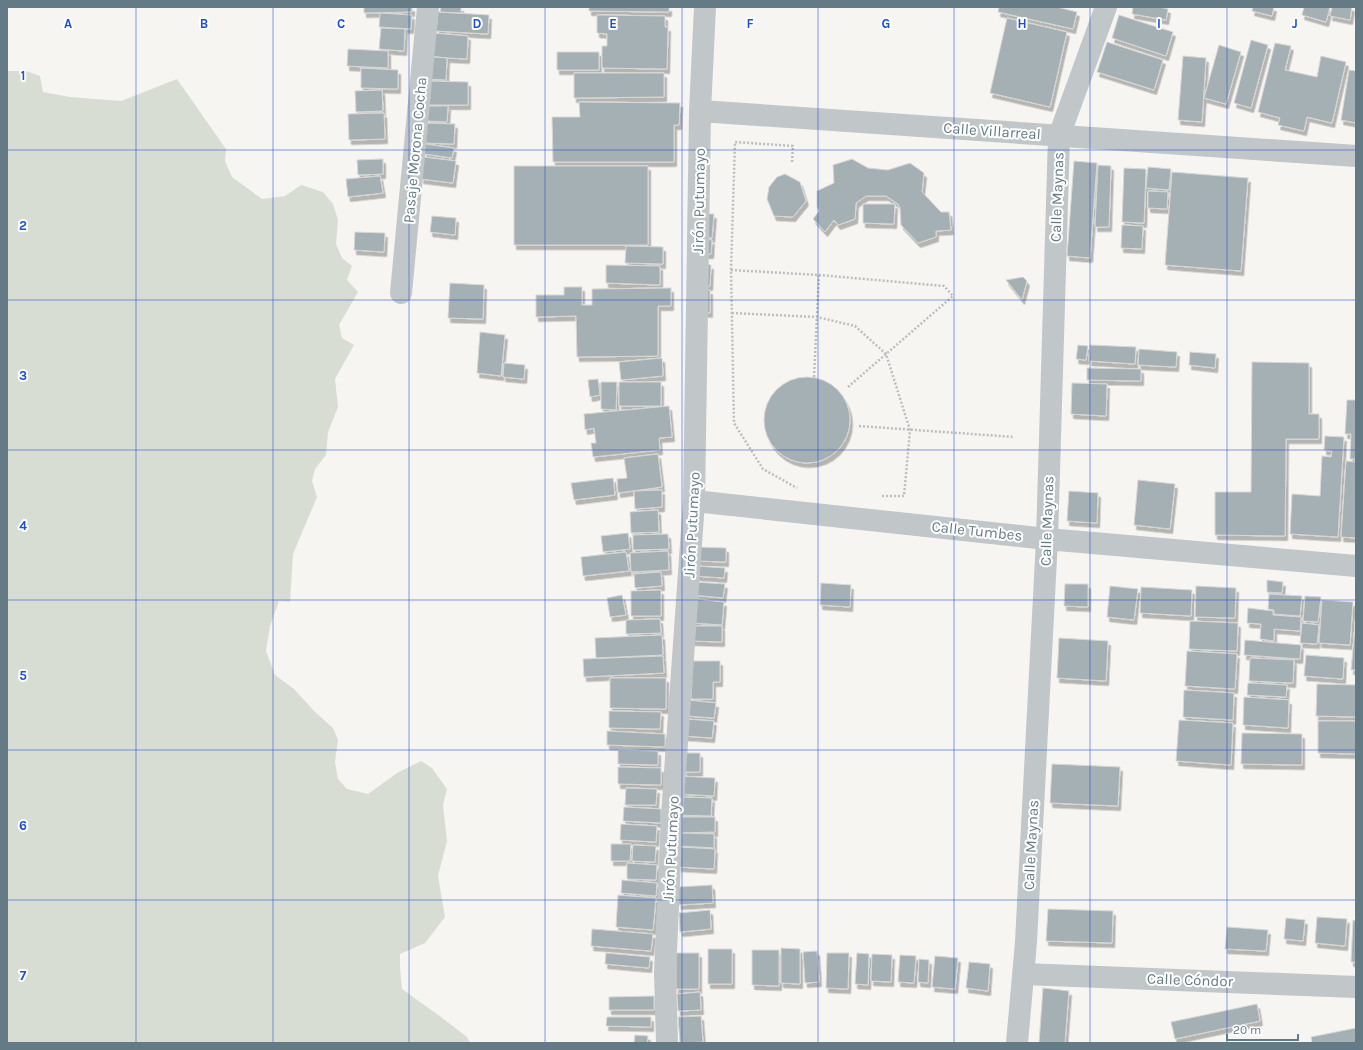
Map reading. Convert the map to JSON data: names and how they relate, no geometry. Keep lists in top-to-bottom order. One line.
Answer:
{"streets":{"street":["Calle Villarreal","Pasaje Morona Cocha","Calle Maynas","Jirón Putumayo","Calle Tumbes","Calle Cóndor"]},"crossings":[["Calle Villarreal","Calle Maynas"],["Calle Villarreal","Jirón Putumayo"],["Calle Maynas","Calle Tumbes"],["Calle Maynas","Calle Cóndor"],["Jirón Putumayo","Calle Tumbes"]],"scale_bar":"20 m","grid":{"columns":["A","B","C","D","E","F","G","H","I","J"],"rows":["1","2","3","4","5","6","7"]}}
